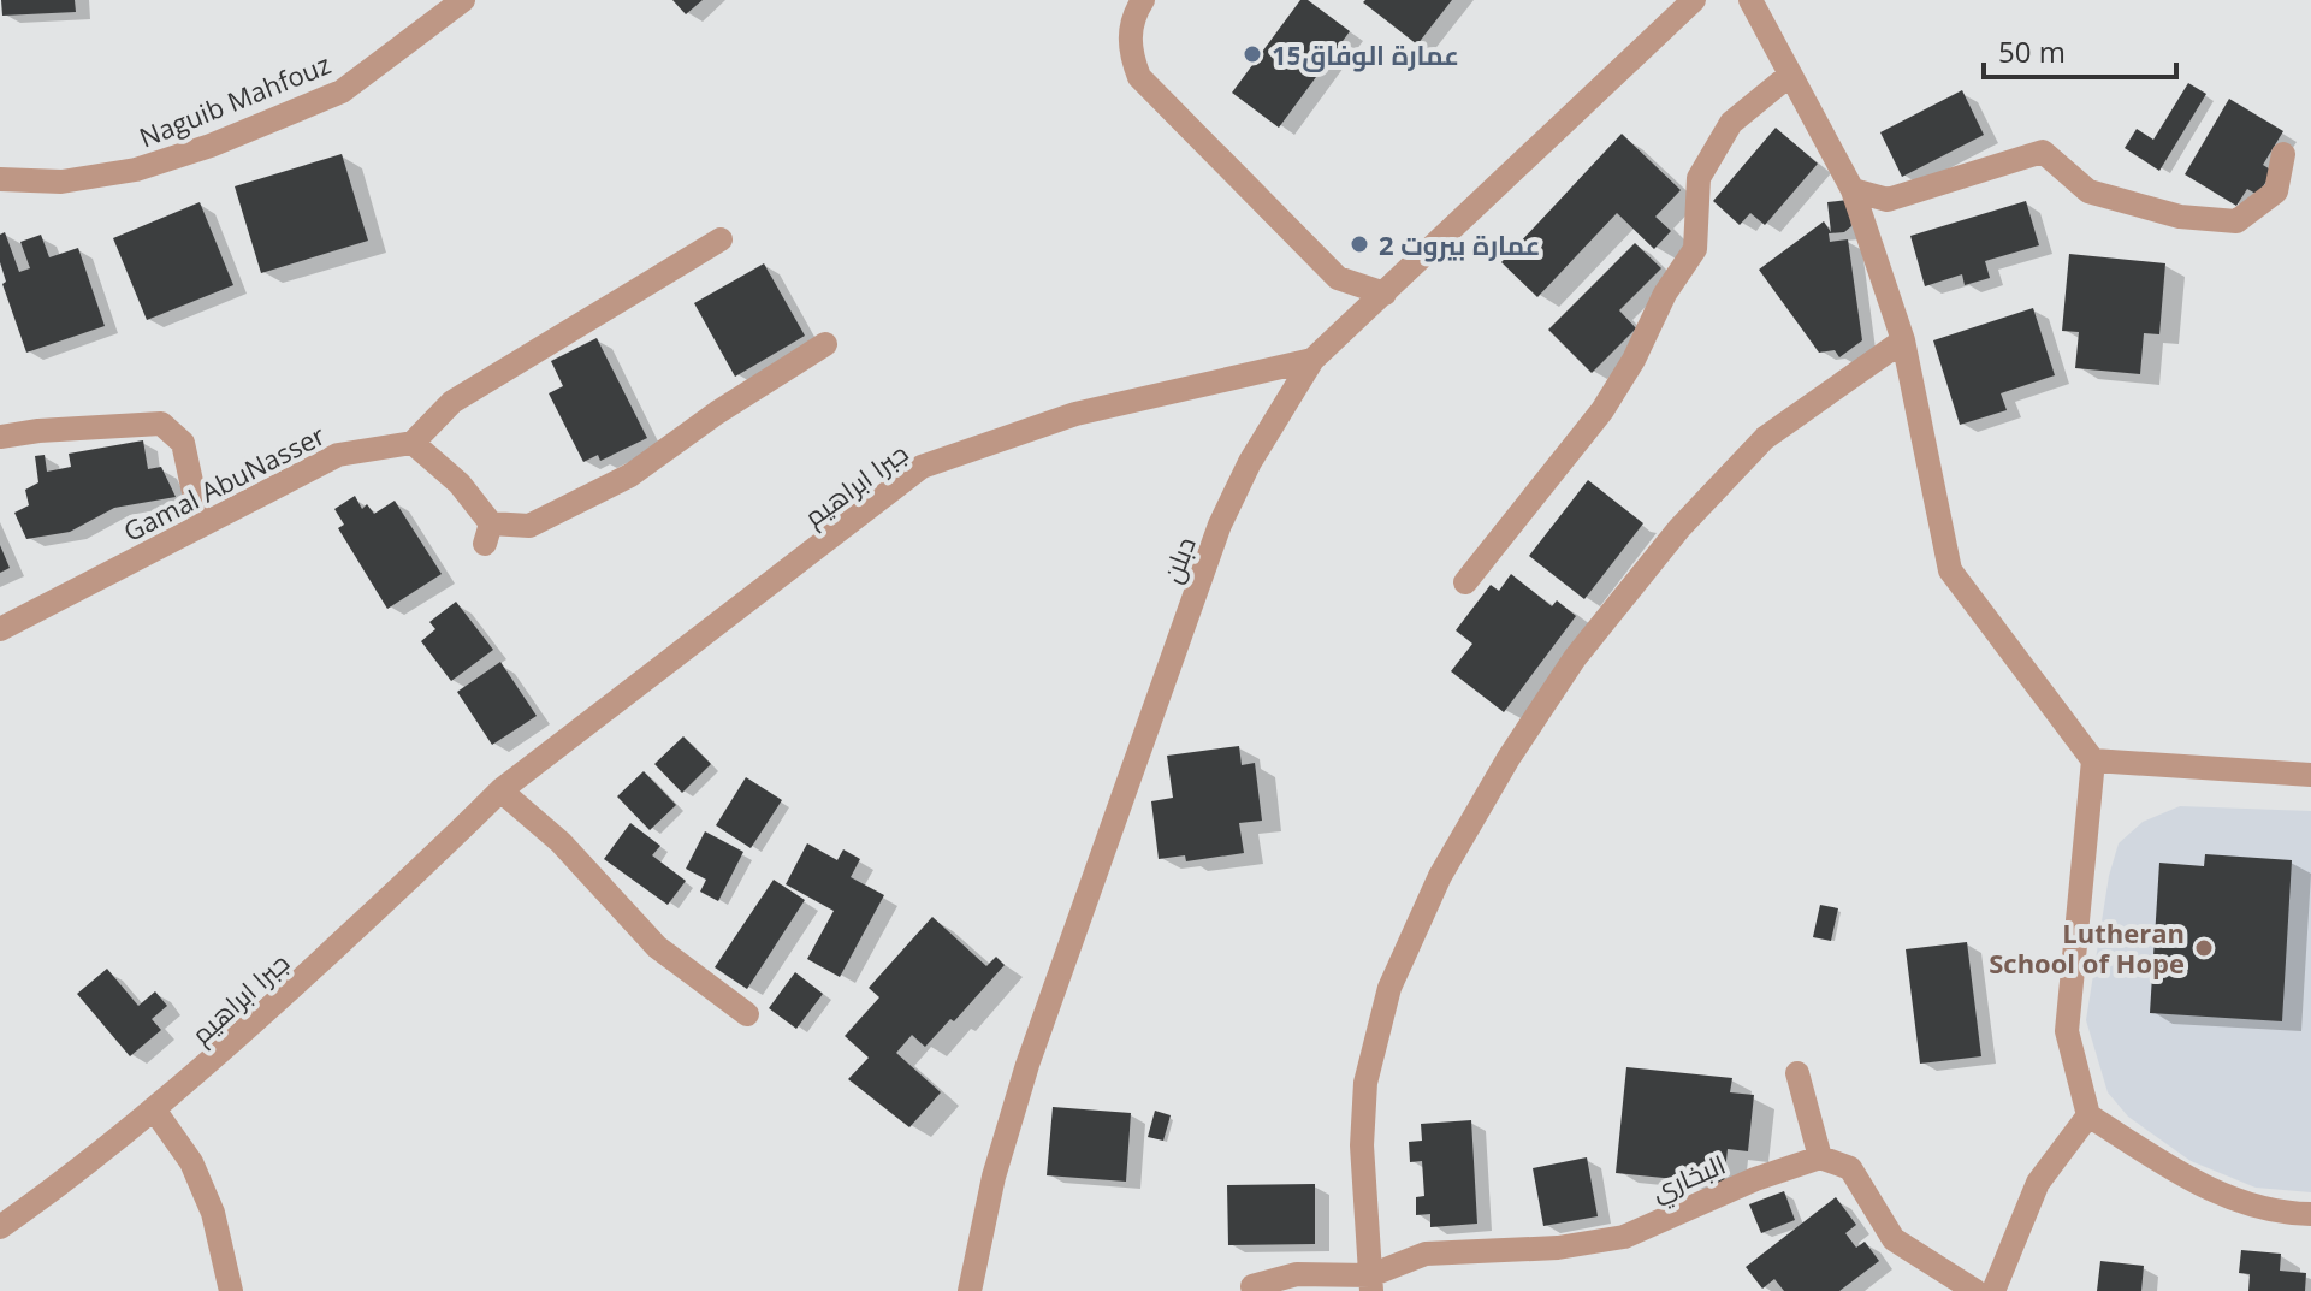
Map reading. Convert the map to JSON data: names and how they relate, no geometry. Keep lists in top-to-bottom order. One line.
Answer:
{"streets":{"street":["Naguib Mahfouz","Gamal AbuNasser","جبرا ابراهيم","دبلن","البخاري"]},"crossings":[["جبرا ابراهيم","دبلن"]],"places":["عمارة الوفاق15","عمارة بيروت 2","Lutheran School of Hope"],"scale_bar":"50 m"}
